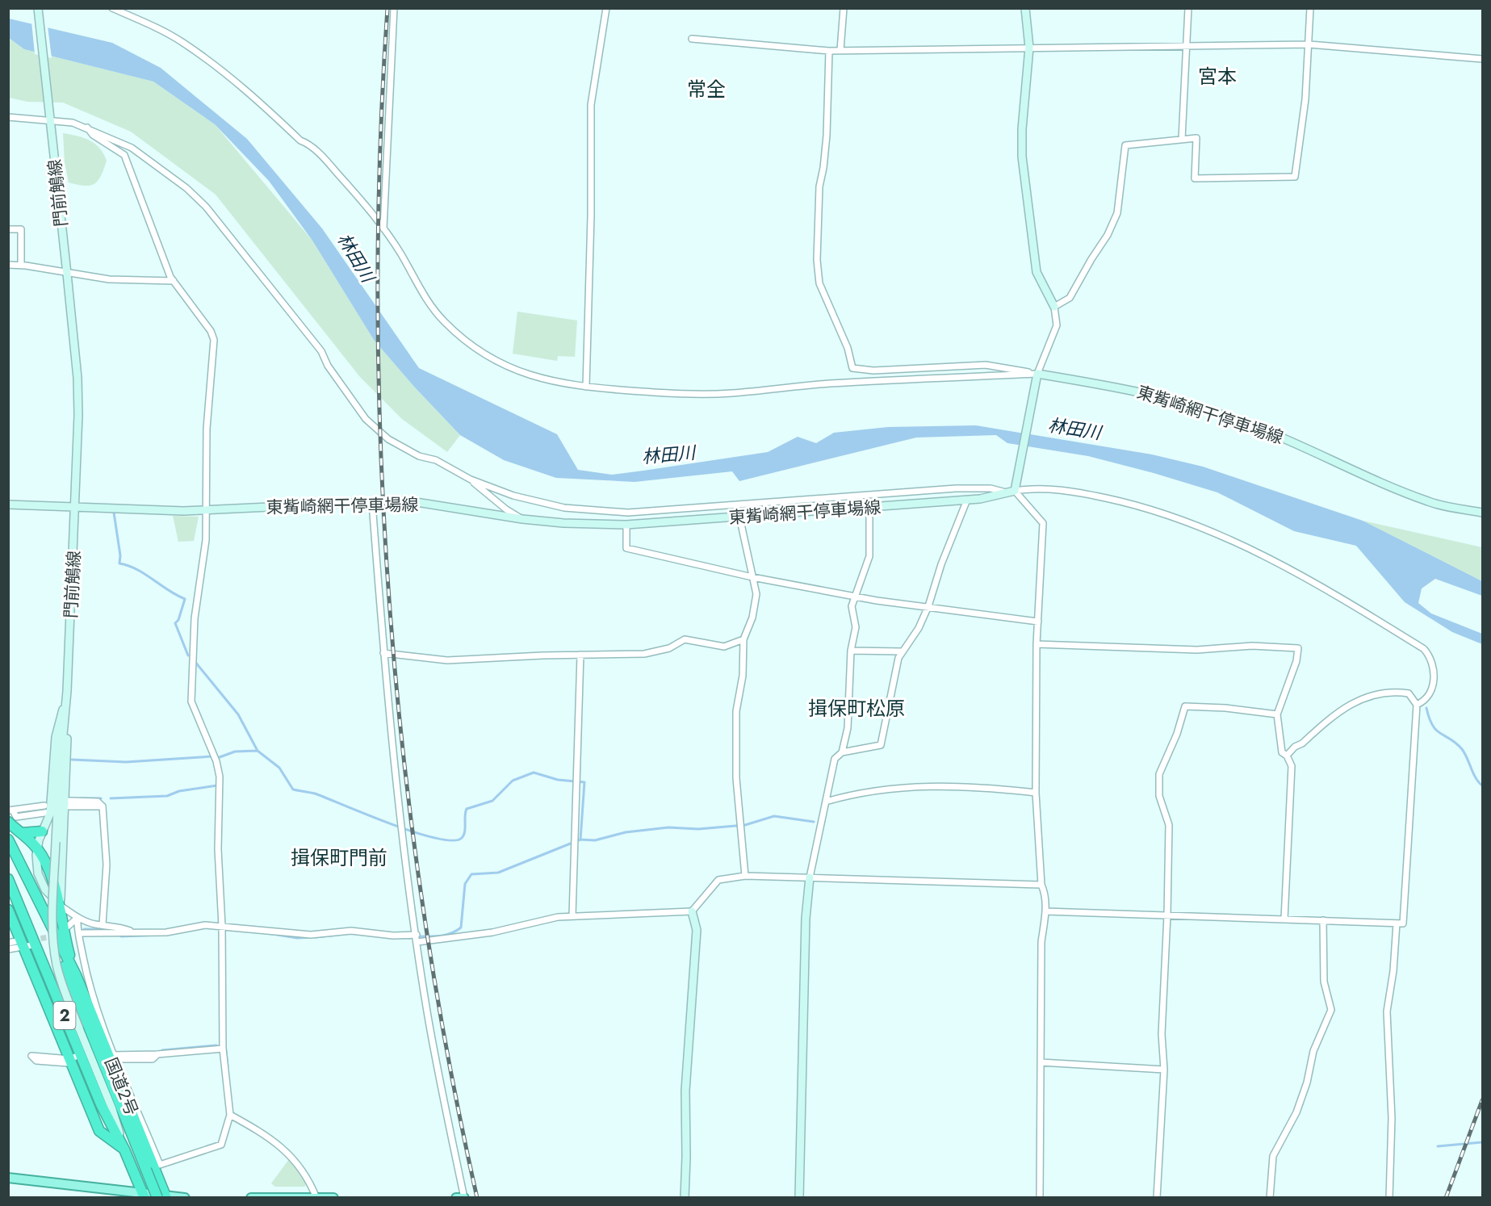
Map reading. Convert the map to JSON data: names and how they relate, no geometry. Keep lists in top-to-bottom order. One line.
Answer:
{"streets":{"highway":["2","国道2号"],"main road":["門前鵤線","東觜崎網干停車場線"]},"crossings":[["門前鵤線","東觜崎網干停車場線"],["門前鵤線","2"],["2","国道2号"]],"districts":["宮本","常全","揖保町松原","揖保町門前"],"water":["林田川"]}
